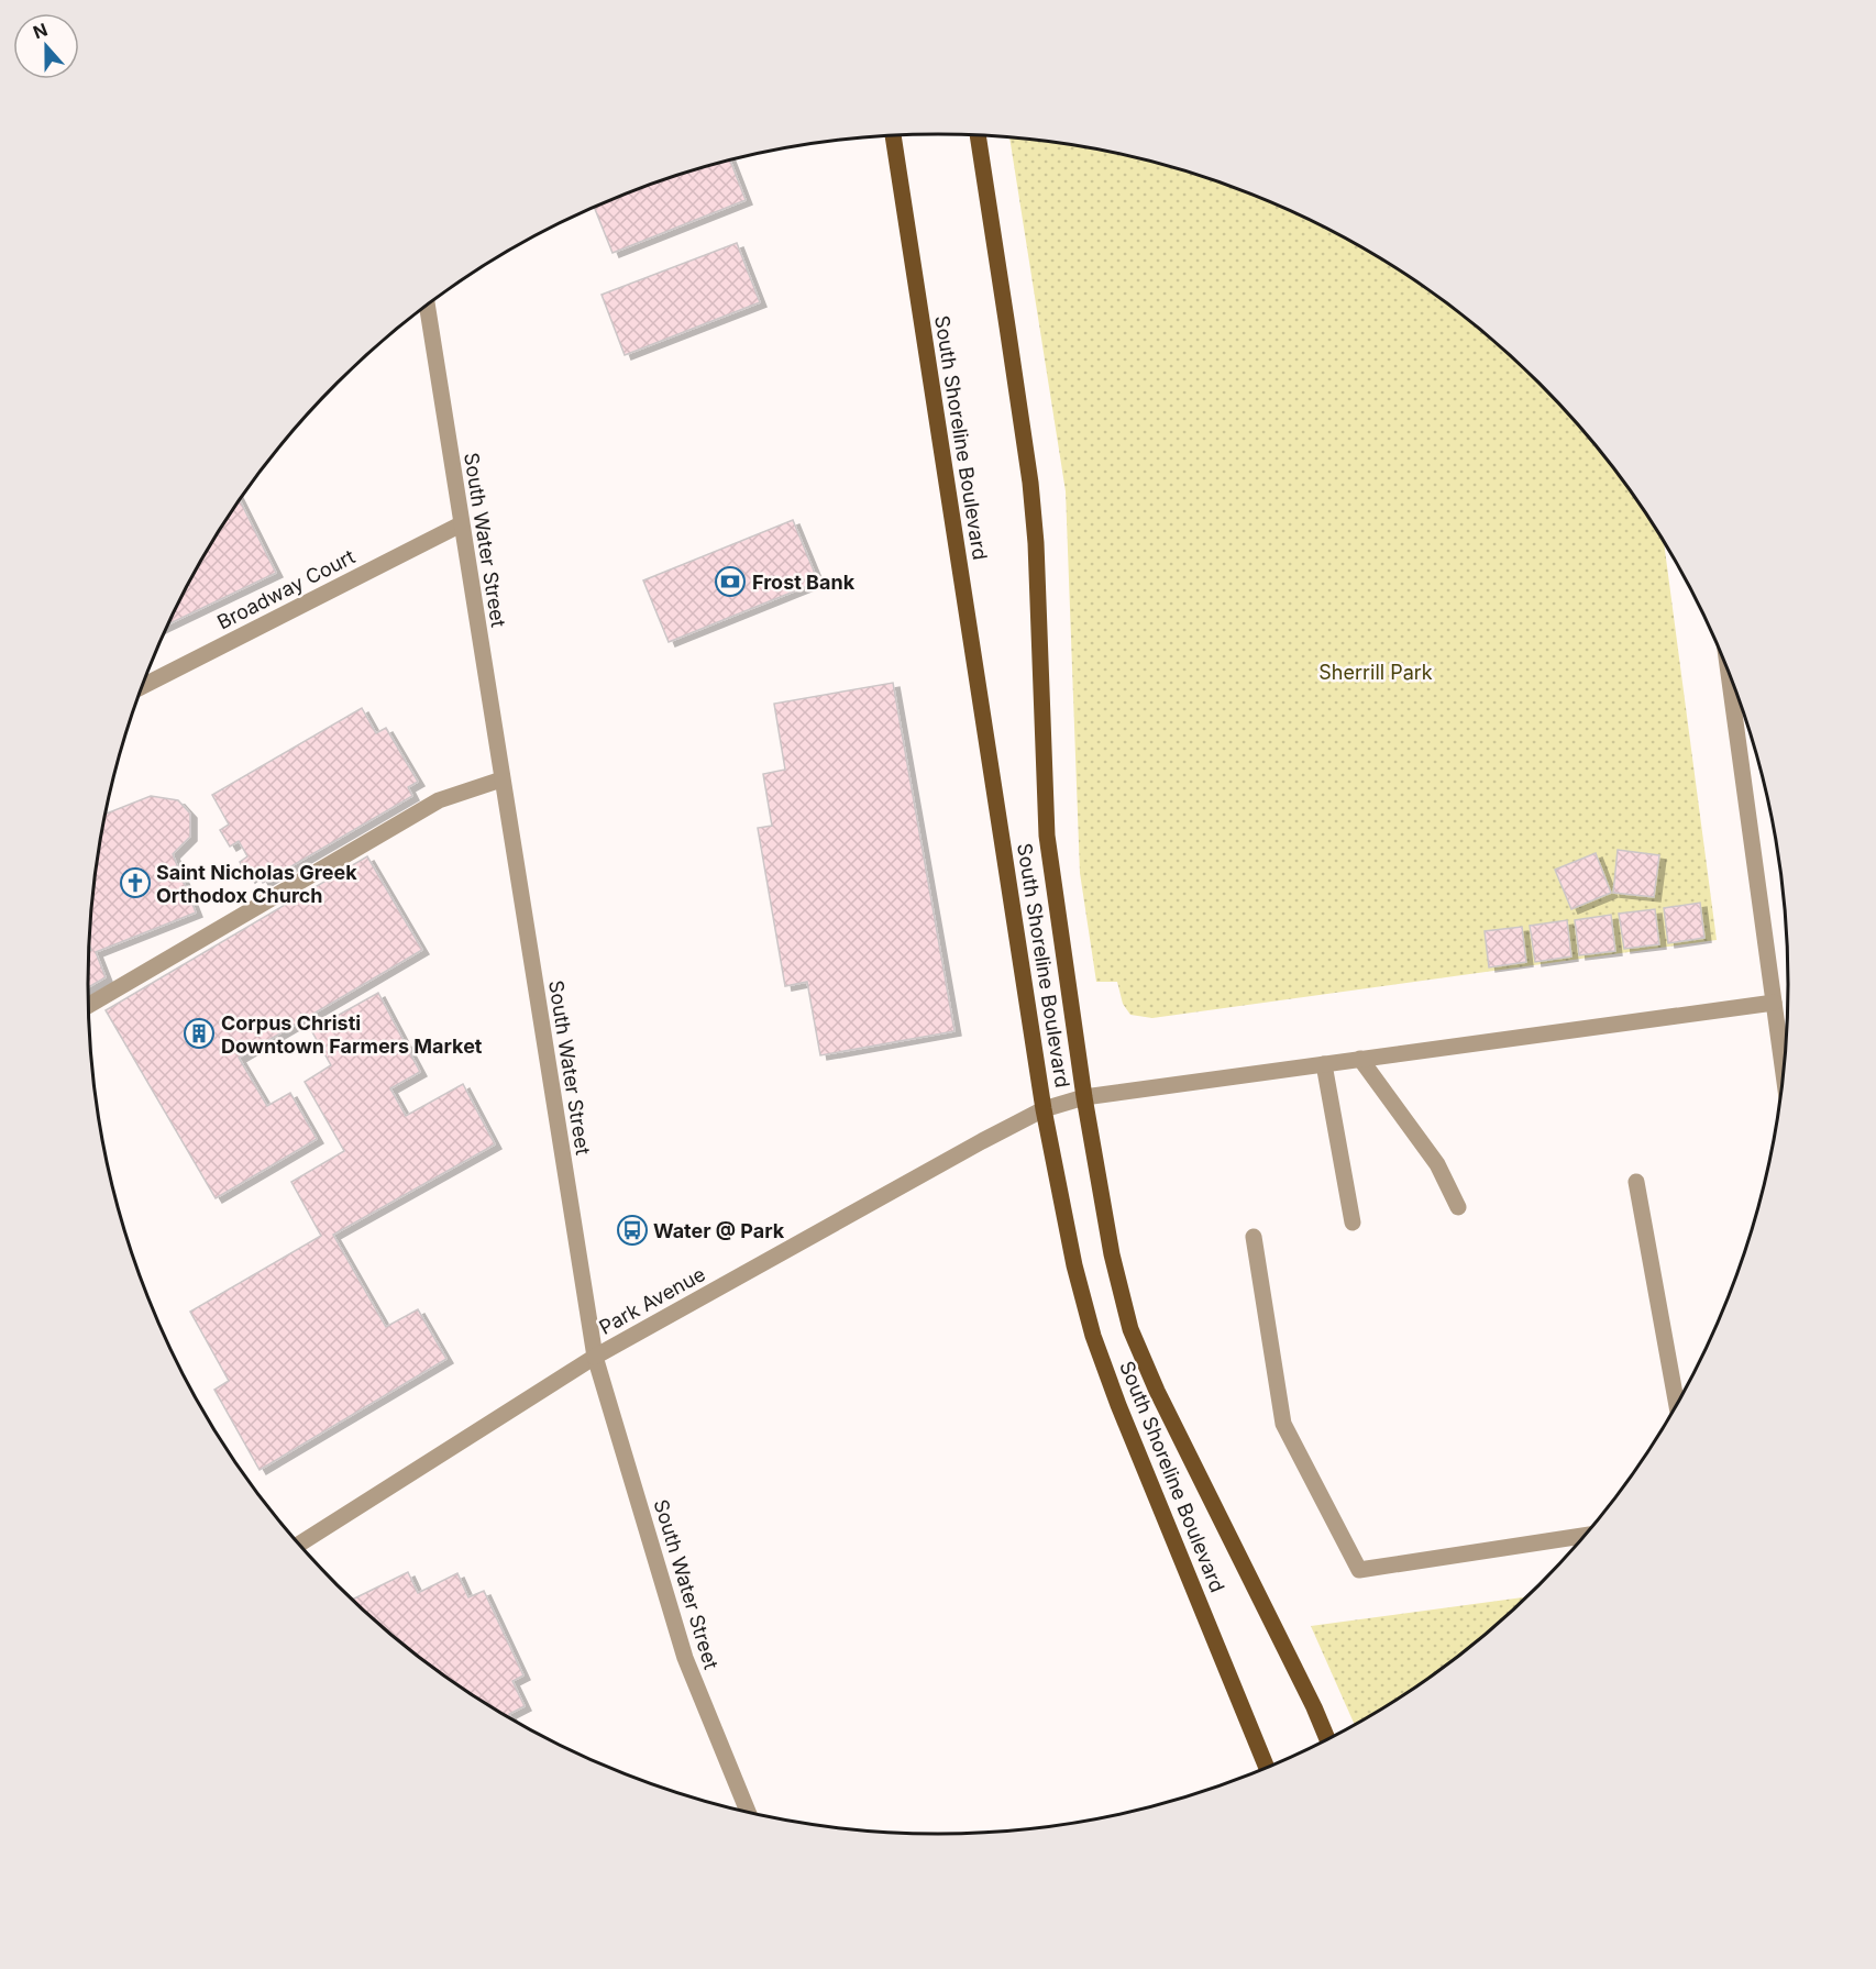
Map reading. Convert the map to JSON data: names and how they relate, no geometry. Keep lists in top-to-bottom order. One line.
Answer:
{"streets":{"main road":["South Shoreline Boulevard"],"street":["South Water Street","Broadway Court","Park Avenue"]},"crossings":[["South Shoreline Boulevard","Park Avenue"],["South Water Street","Broadway Court"],["South Water Street","Park Avenue"]],"parks":["Sherrill Park"],"places":{"bank":["Frost Bank"],"church":["Saint Nicholas Greek Orthodox Church"],"building":["Corpus Christi Downtown Farmers Market"],"bus stop":["Water @ Park"]},"north":"top"}
